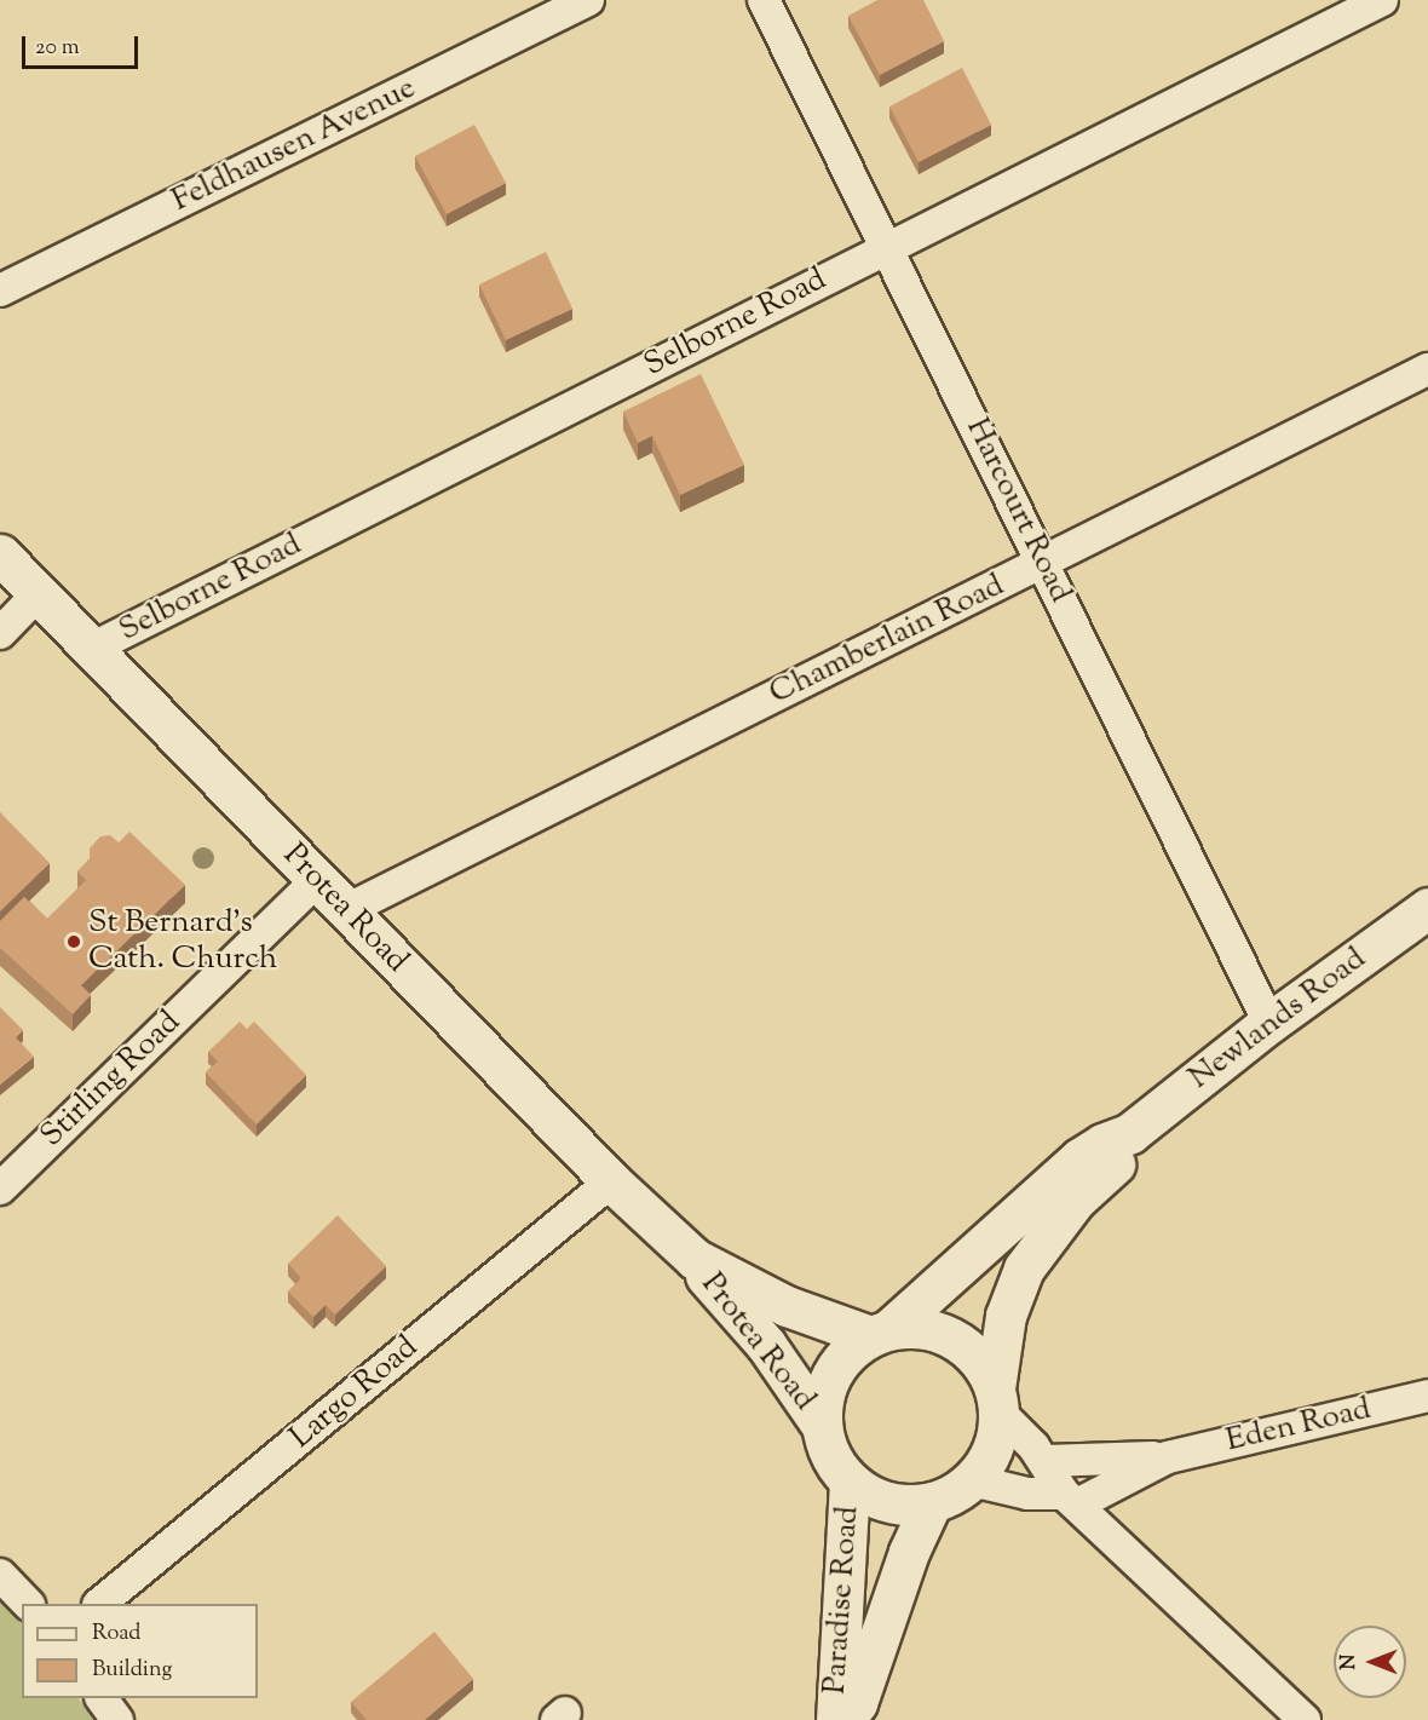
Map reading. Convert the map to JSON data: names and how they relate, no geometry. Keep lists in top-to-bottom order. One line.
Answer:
{"streets":{"main road":["Protea Road","Newlands Road","Paradise Road"],"street":["Feldhausen Avenue","Selborne Road","Harcourt Road","Chamberlain Road","Stirling Road","Largo Road","Eden Road"]},"crossings":[["Selborne Road","Harcourt Road"],["Selborne Road","Protea Road"],["Harcourt Road","Chamberlain Road"],["Harcourt Road","Newlands Road"],["Chamberlain Road","Protea Road"],["Protea Road","Newlands Road"],["Protea Road","Stirling Road"],["Protea Road","Largo Road"],["Protea Road","Paradise Road"],["Newlands Road","Paradise Road"]],"places":["St Bernard's Cath. Church"],"legend":["Road","Building"],"scale_bar":"20 m","north":"left"}
